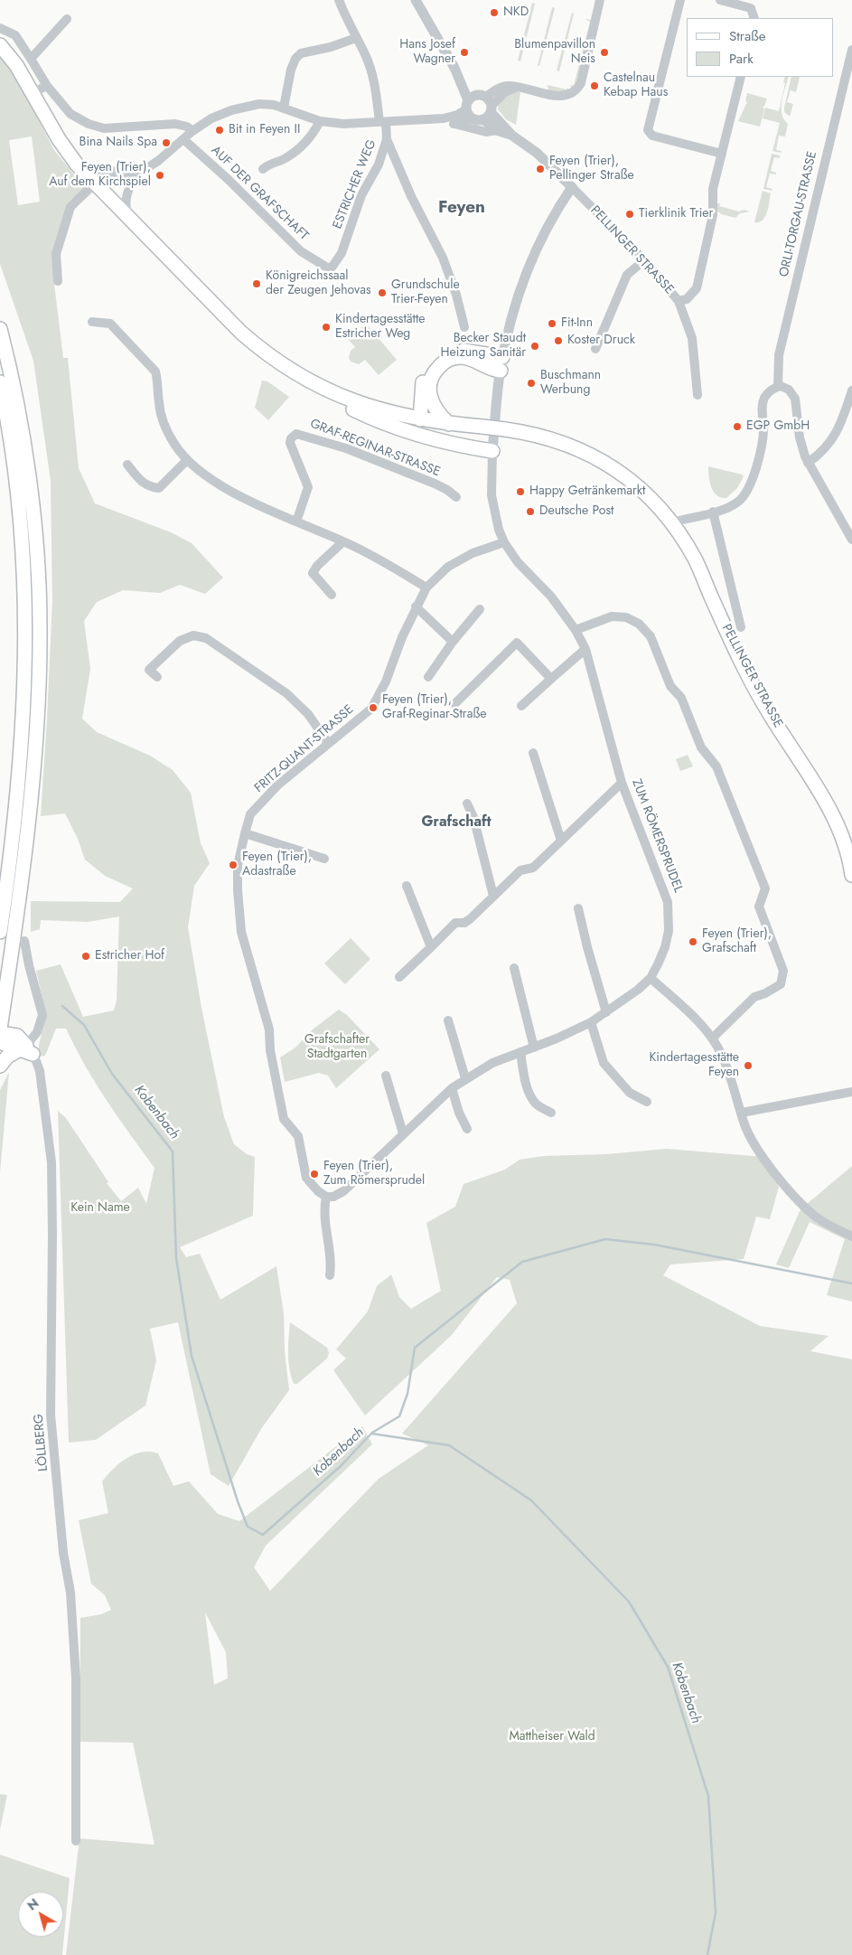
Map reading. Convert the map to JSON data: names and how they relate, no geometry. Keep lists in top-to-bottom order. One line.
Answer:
{"streets":{"main road":["PELLINGER STRASSE"],"street":["ESTRICHER WEG","AUF DER GRAFSCHAFT","ORLI-TORGAU-STRASSE","GRAF-REGINAR-STRASSE","FRITZ-QUANT-STRASSE","ZUM RÖMERSPRUDEL","LÖLLBERG"]},"crossings":[["ESTRICHER WEG","AUF DER GRAFSCHAFT"],["ESTRICHER WEG","PELLINGER STRASSE"],["AUF DER GRAFSCHAFT","PELLINGER STRASSE"],["PELLINGER STRASSE","ZUM RÖMERSPRUDEL"],["FRITZ-QUANT-STRASSE","ZUM RÖMERSPRUDEL"]],"districts":["Feyen","Grafschaft"],"water":["Kobenbach"],"parks":["Grafschafter Stadtgarten","Kein Name","Mattheiser Wald"],"places":["NKD","Hans Josef Wagner","Blumenpavillon Neis","Castelnau Kebap Haus","Bit in Feyen II","Bina Nails Spa","Feyen (Trier), Pellinger Straße","Feyen (Trier), Auf dem Kirchspiel","Tierklinik Trier","Königreichssaal der Zeugen Jehovas","Grundschule Trier-Feyen","Fit-Inn","Kindertagesstätte Estricher Weg","Koster Druck","Becker Staudt Heizung Sanitär","Buschmann Werbung","EGP GmbH","Happy Getränkemarkt","Deutsche Post","Feyen (Trier), Graf-Reginar-Straße","Feyen (Trier), Adastraße","Feyen (Trier), Grafschaft","Estricher Hof","Kindertagesstätte Feyen","Feyen (Trier), Zum Römersprudel"],"legend":["Straße","Park"],"north":"top left"}
